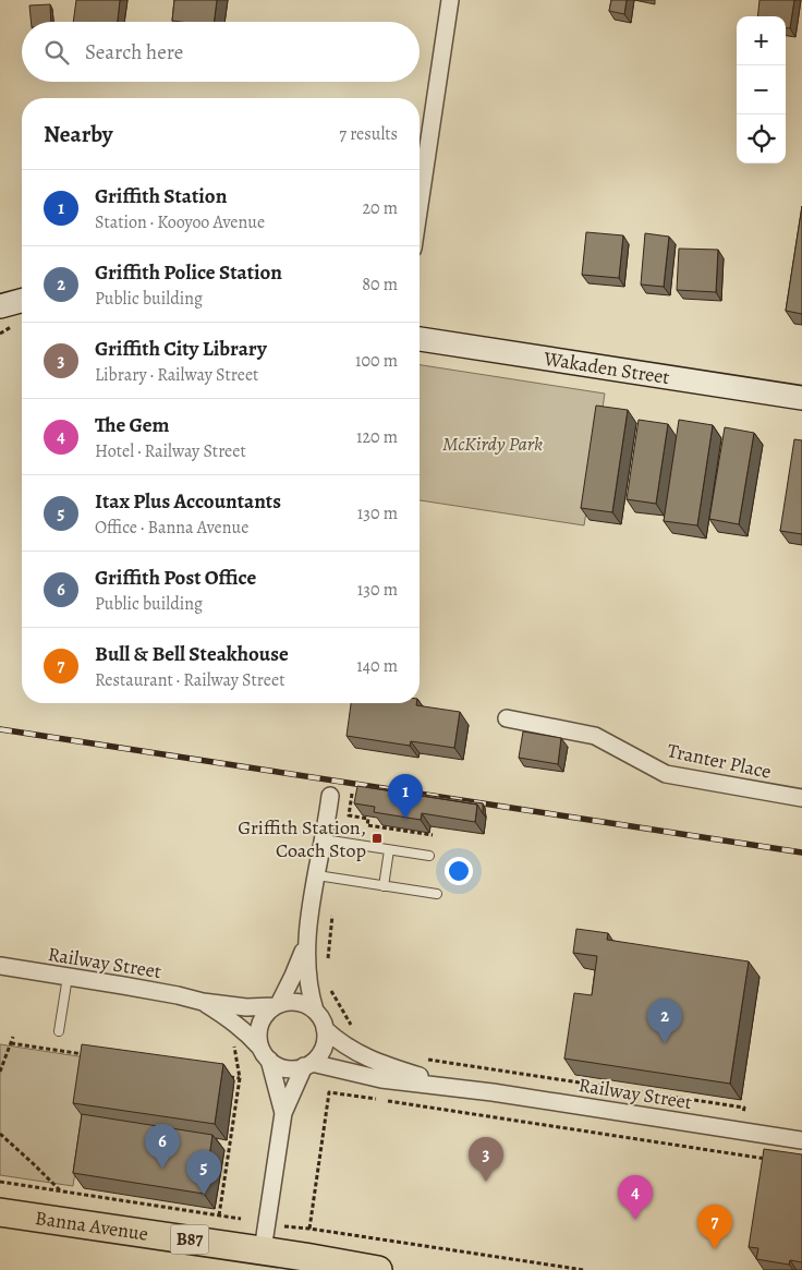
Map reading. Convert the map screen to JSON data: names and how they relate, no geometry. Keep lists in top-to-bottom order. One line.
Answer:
{"streets":{"main road":["Banna Avenue","B87"],"street":["Wakaden Street","Tranter Place","Railway Street"]},"parks":["McKirdy Park"],"places":{"transit":["Griffith Station, Coach Stop"]},"page":{"map_buttons":["+","−"],"search":"Search here","heading":["Nearby","7 results"],"list":[{"mark":"1","name":"Griffith Station","note":"Station · Kooyoo Avenue","value":"20 m"},{"mark":"2","name":"Griffith Police Station","note":"Public building","value":"80 m"},{"mark":"3","name":"Griffith City Library","note":"Library · Railway Street","value":"100 m"},{"mark":"4","name":"The Gem","note":"Hotel · Railway Street","value":"120 m"},{"mark":"5","name":"Itax Plus Accountants","note":"Office · Banna Avenue","value":"130 m"},{"mark":"6","name":"Griffith Post Office","note":"Public building","value":"130 m"},{"mark":"7","name":"Bull & Bell Steakhouse","note":"Restaurant · Railway Street","value":"140 m"}],"pins":["1","2","6","3","5","4","7"]}}
